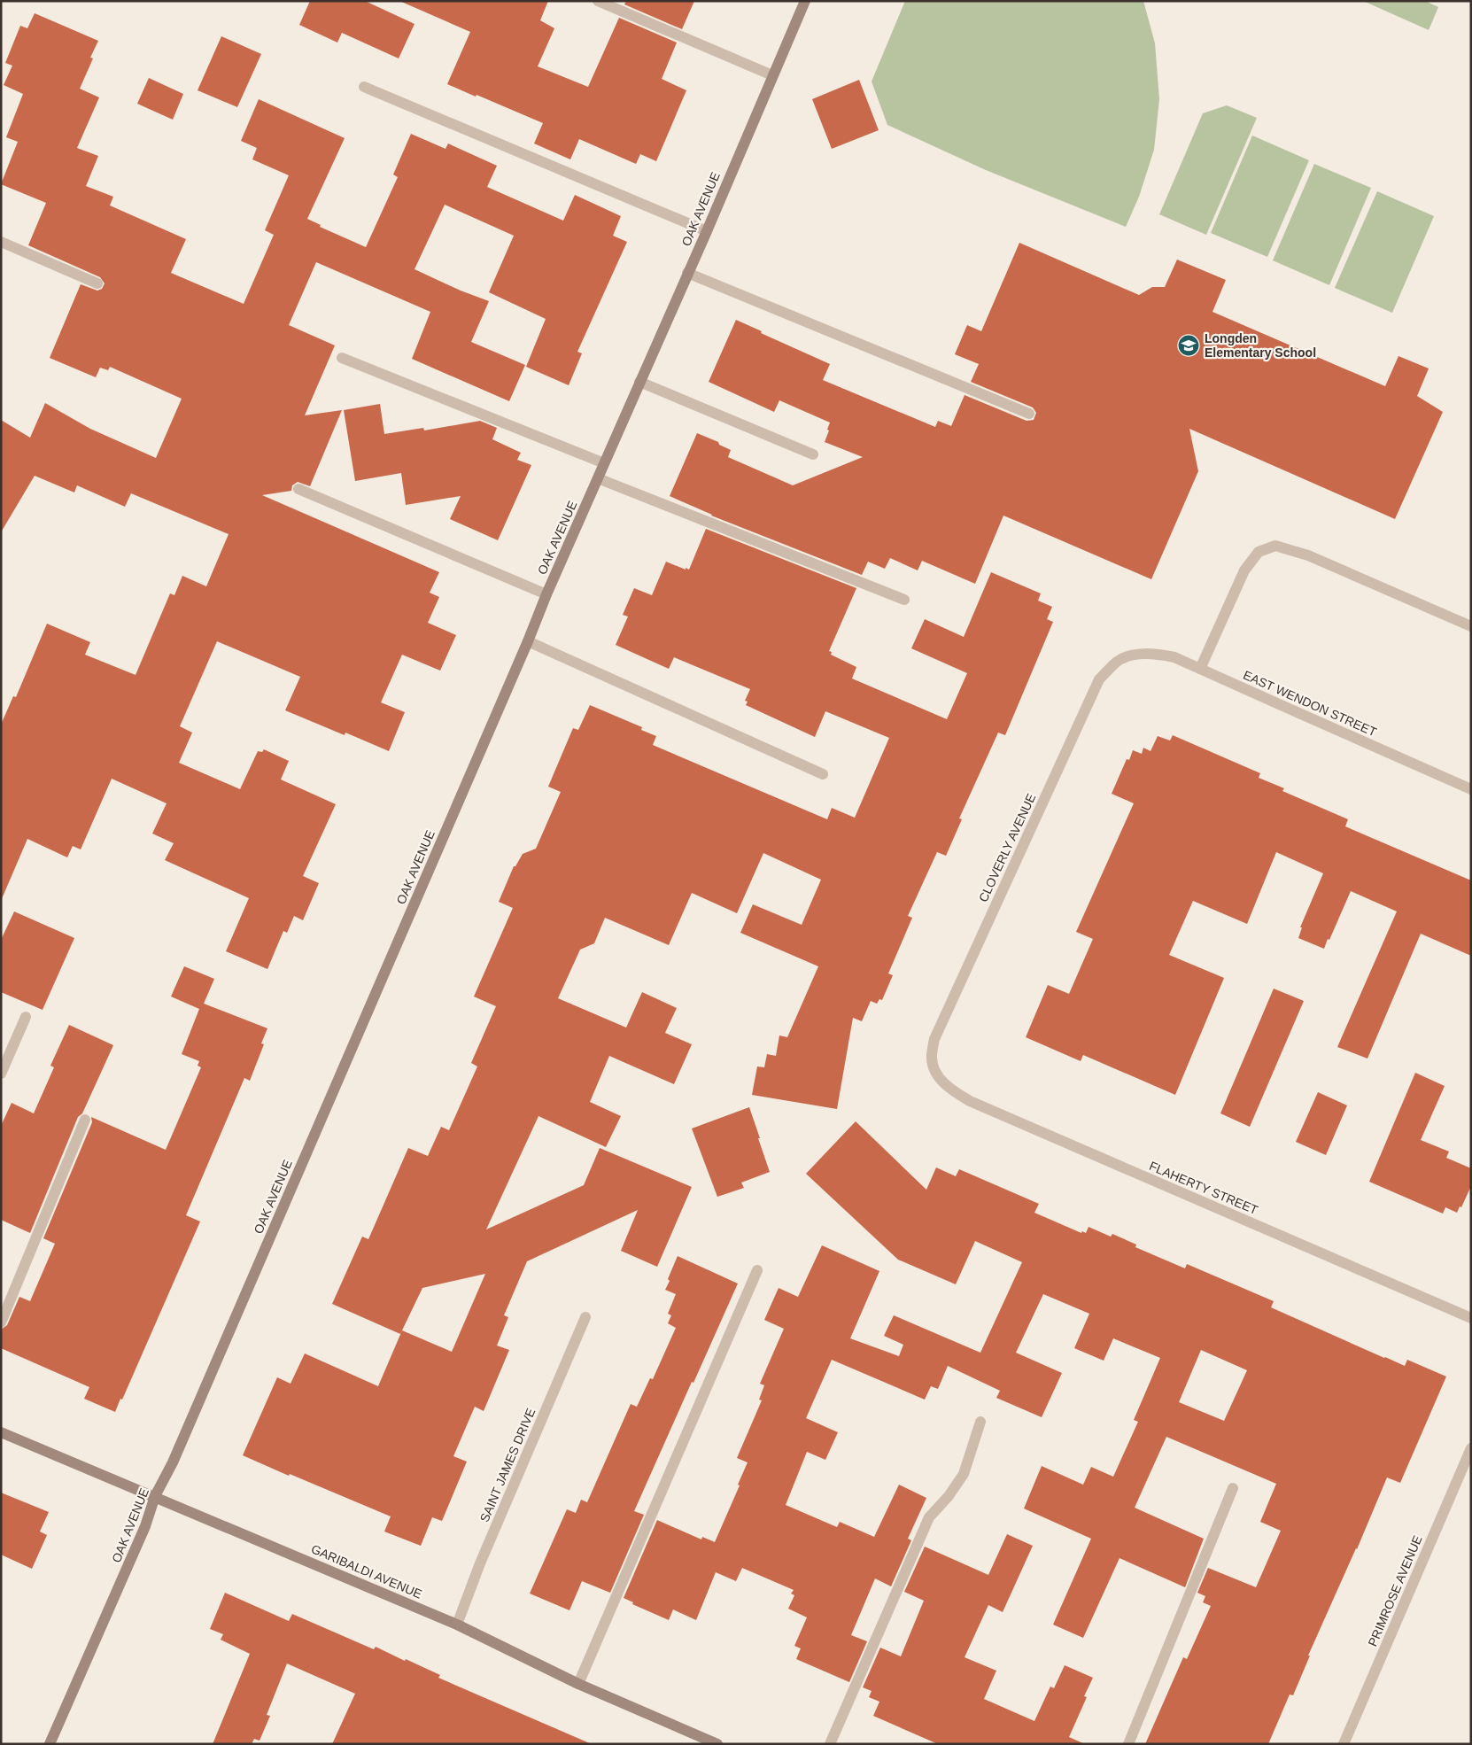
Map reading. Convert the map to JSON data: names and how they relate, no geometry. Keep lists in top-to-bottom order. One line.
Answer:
{"streets":{"street":["OAK AVENUE","EAST WENDON STREET","CLOVERLY AVENUE","FLAHERTY STREET","SAINT JAMES DRIVE","GARIBALDI AVENUE","PRIMROSE AVENUE"]},"crossings":[["OAK AVENUE","GARIBALDI AVENUE"],["EAST WENDON STREET","CLOVERLY AVENUE"],["CLOVERLY AVENUE","FLAHERTY STREET"],["SAINT JAMES DRIVE","GARIBALDI AVENUE"]],"places":{"school or university":["Longden Elementary School"]}}
